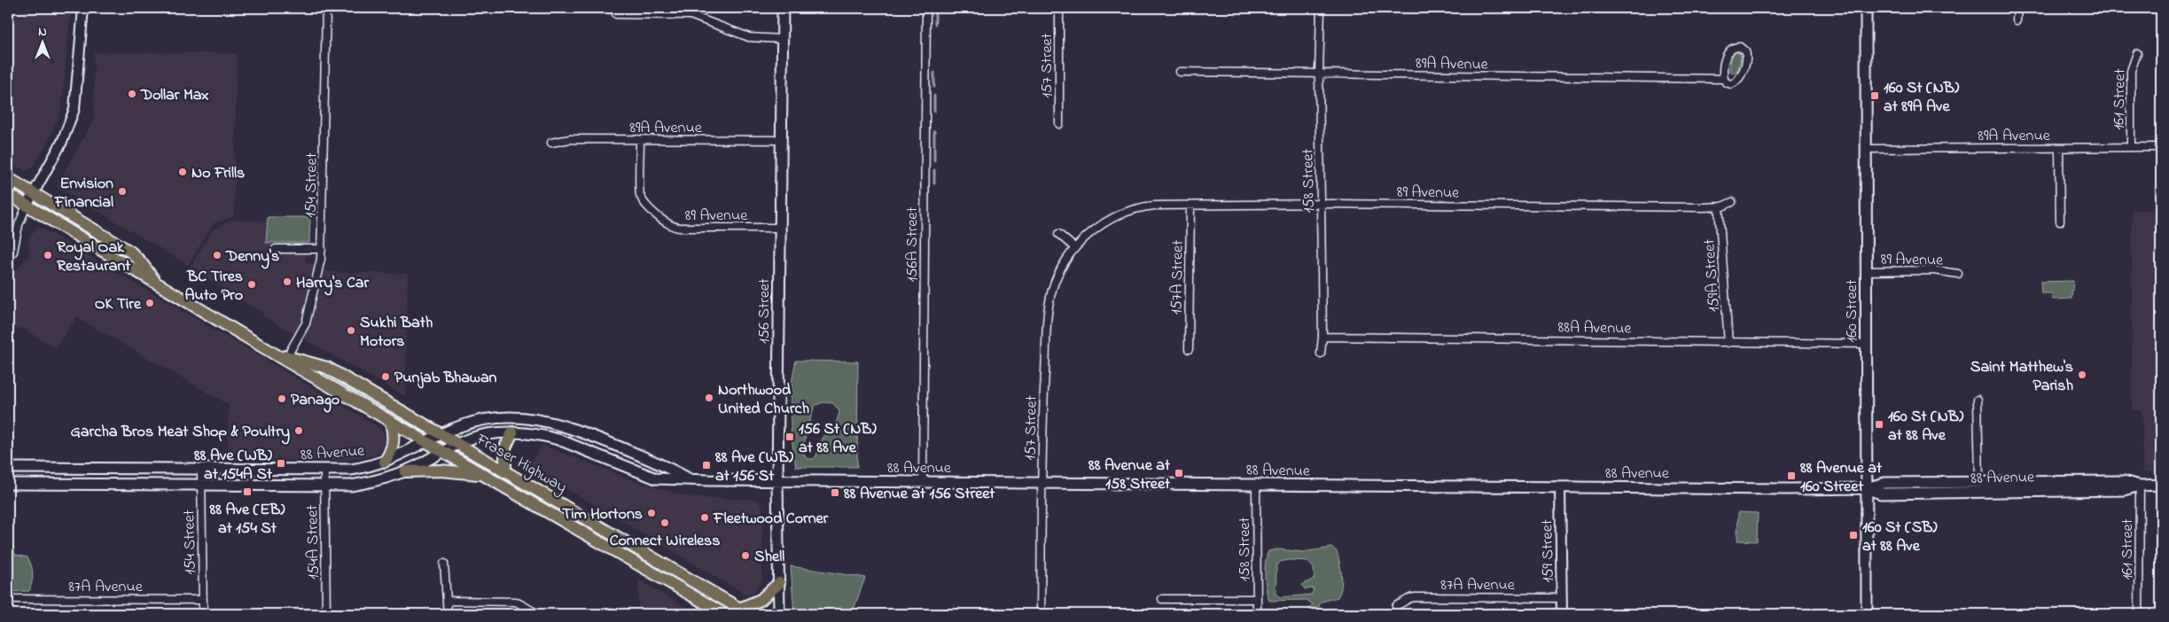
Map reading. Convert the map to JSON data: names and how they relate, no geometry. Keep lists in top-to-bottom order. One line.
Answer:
{"streets":{"main road":["156 Street","160 Street","88 Avenue","Fraser Highway"],"street":["89A Avenue","157 Street","161 Street","158 Street","154 Street","89 Avenue","156A Street","159A Street","157A Street","88A Avenue","154A Street","159 Street","87A Avenue"]},"crossings":[["89A Avenue","161 Street"],["89A Avenue","158 Street"],["89A Avenue","89 Avenue"],["89A Avenue","156 Street"],["89A Avenue","160 Street"],["157 Street","89 Avenue"],["157 Street","88 Avenue"],["161 Street","88 Avenue"],["158 Street","89 Avenue"],["158 Street","88A Avenue"],["158 Street","88 Avenue"],["154 Street","88 Avenue"],["154 Street","Fraser Highway"],["154 Street","87A Avenue"],["89 Avenue","159A Street"],["89 Avenue","157A Street"],["89 Avenue","156 Street"],["89 Avenue","160 Street"],["156A Street","88 Avenue"],["159A Street","88A Avenue"],["156 Street","88 Avenue"],["160 Street","88A Avenue"],["160 Street","88 Avenue"],["88 Avenue","Fraser Highway"],["88 Avenue","154A Street"],["88 Avenue","159 Street"],["159 Street","87A Avenue"]],"places":{"other":["Dollar Max","No Frills","Envision Financial","Royal Oak Restaurant","Denny's","Harry's Car","BC Tires Auto Pro","OK Tire","Sukhi Bath Motors","Saint Matthew's Parish","Punjab Bhawan","Northwood United Church","Panago","Garcha Bros Meat Shop & Poultry","Tim Hortons","Fleetwood Corner","Connect Wireless","Shell"],"transit":["160 St (NB) at 89A Ave","160 St (NB) at 88 Ave","156 St (NB) at 88 Ave","88 Ave (WB) at 154A St","88 Ave (WB) at 156 St","88 Avenue at 158 Street","88 Avenue at 160 Street","88 Ave (EB) at 154 St","88 Avenue at 156 Street","160 St (SB) at 88 Ave"]},"north":"top"}
